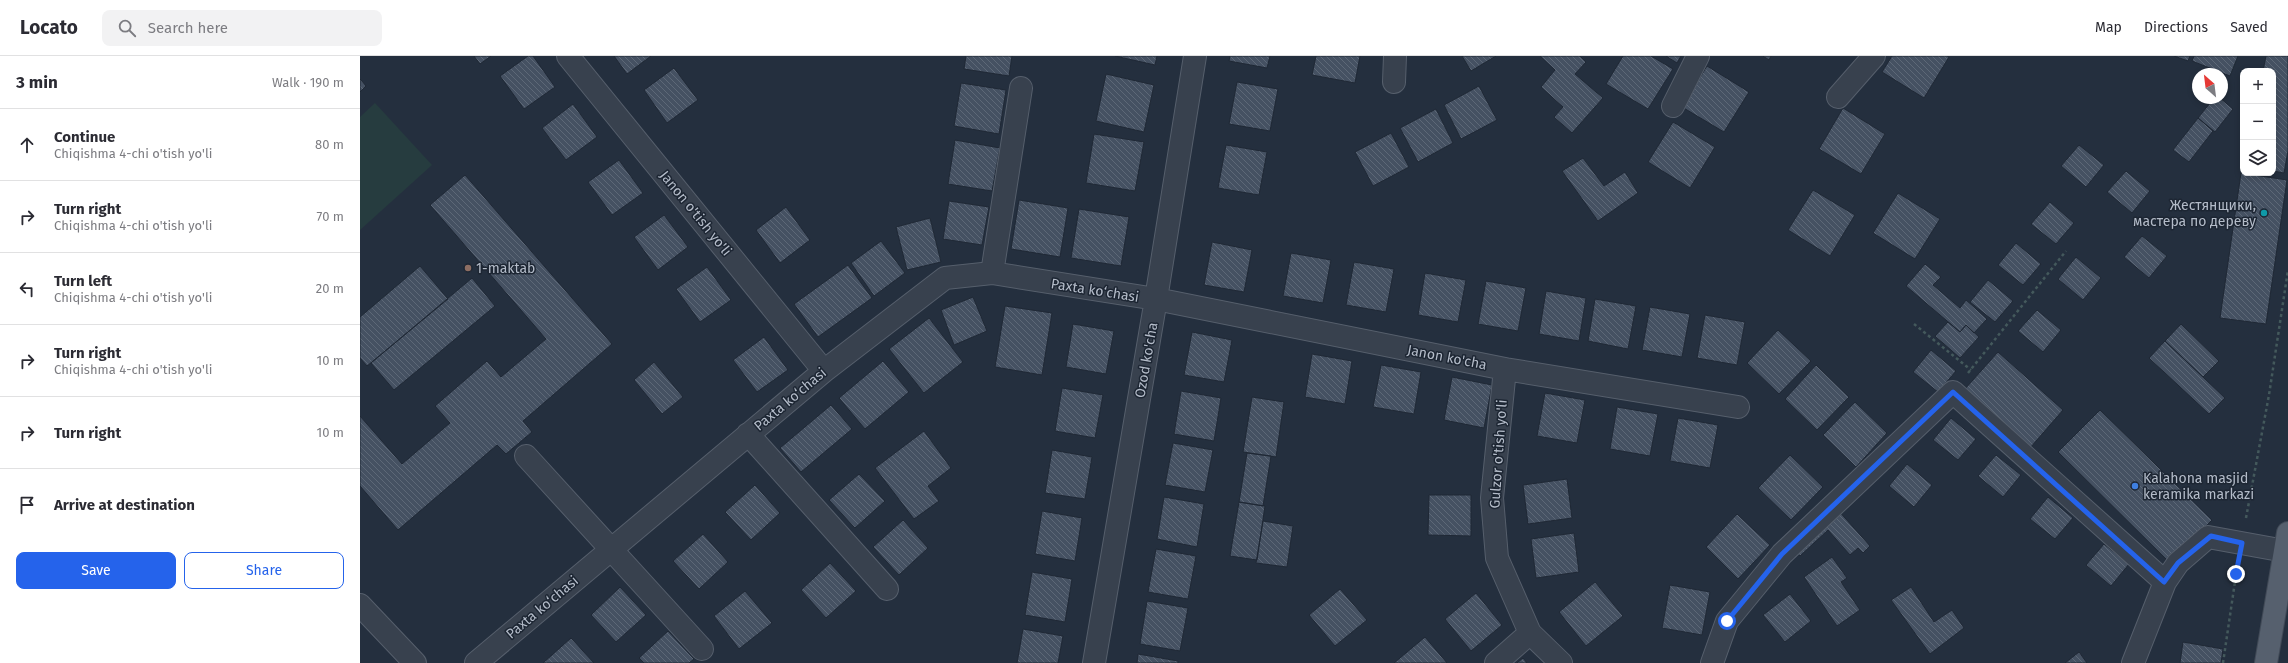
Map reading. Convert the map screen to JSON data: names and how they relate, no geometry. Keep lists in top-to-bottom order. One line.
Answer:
{"streets":{"street":["Janon o'tish yo'li","Paxta ko‘chasi","Janon ko'cha","Ozod ko'cha","Gulzor o'tish yo'li"]},"crossings":[["Janon o'tish yo'li","Paxta ko‘chasi"],["Paxta ko‘chasi","Janon ko'cha"],["Paxta ko‘chasi","Ozod ko'cha"],["Janon ko'cha","Ozod ko'cha"],["Janon ko'cha","Gulzor o'tish yo'li"]],"places":["Жестянщики, мастера по дереву","1-maktab","Kalahona masjid keramika markazi"],"north":"top left","page":{"header":"Locato","search":"Search here","nav":["Map","Directions","Saved"],"heading":["3 min","Walk · 190 m"],"map_buttons":["+","−"],"list":[["Continue","Chiqishma 4-chi o'tish yo'li","80 m"],["Turn right","Chiqishma 4-chi o'tish yo'li","70 m"],["Turn left","Chiqishma 4-chi o'tish yo'li","20 m"],["Turn right","Chiqishma 4-chi o'tish yo'li","10 m"],["Turn right","10 m"],"Arrive at destination"],"buttons":["Save","Share"]}}
